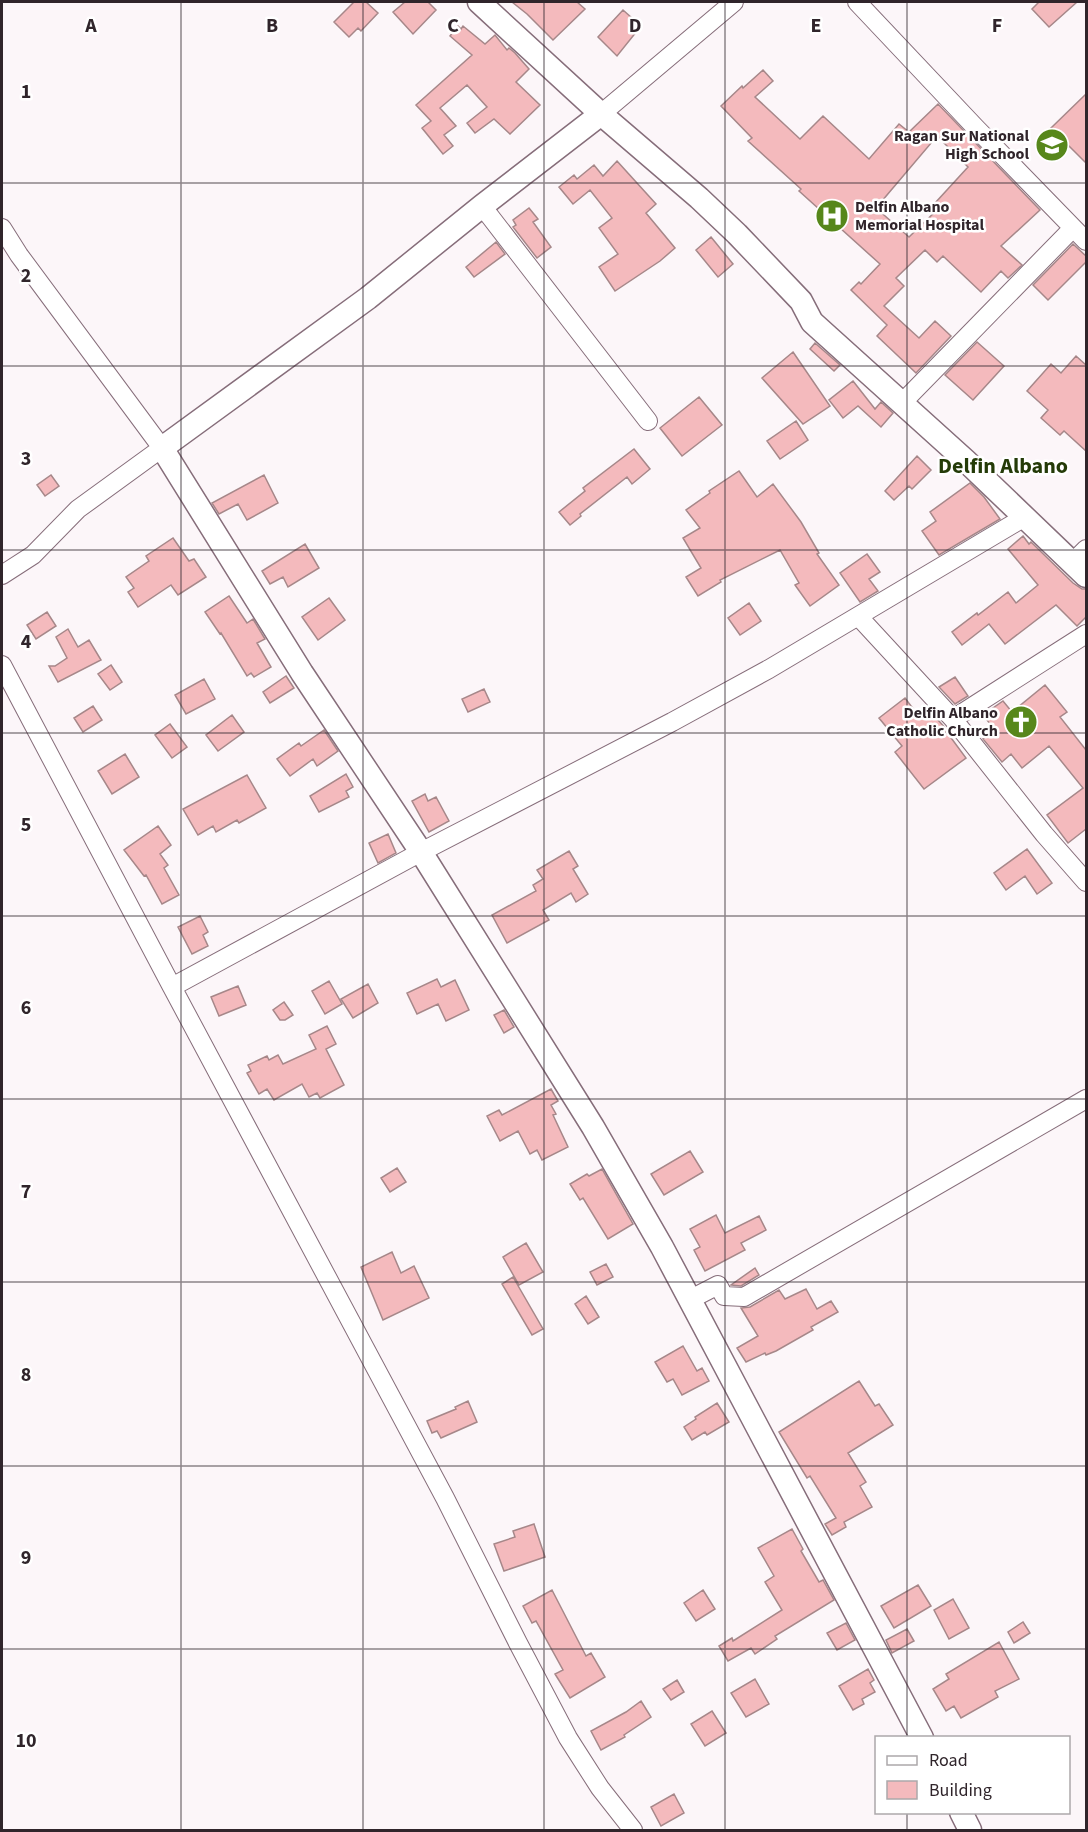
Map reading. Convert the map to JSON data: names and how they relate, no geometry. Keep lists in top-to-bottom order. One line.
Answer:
{"districts":["Delfin Albano"],"places":{"school or university":["Ragan Sur National High School"],"hospital":["Delfin Albano Memorial Hospital"],"church":["Delfin Albano Catholic Church"]},"legend":["Road","Building"],"grid":{"columns":["A","B","C","D","E","F"],"rows":["1","2","3","4","5","6","7","8","9","10"]}}
